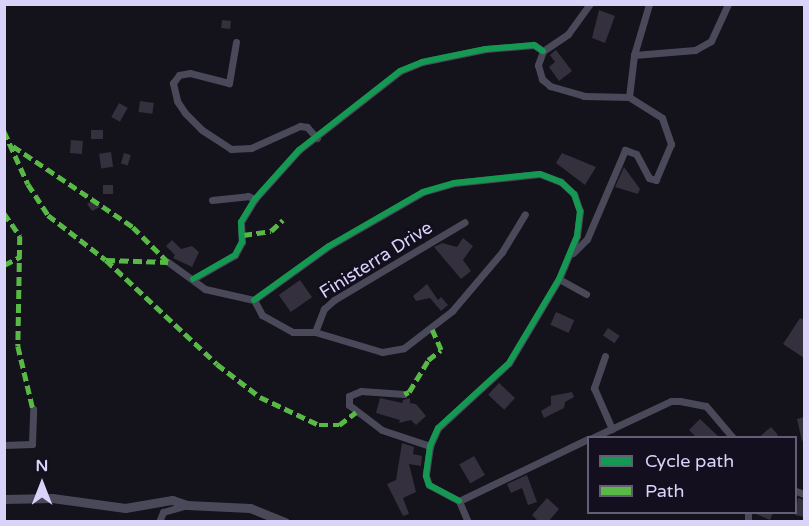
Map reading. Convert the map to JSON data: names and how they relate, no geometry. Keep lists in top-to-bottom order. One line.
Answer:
{"streets":{"street":["Finisterra Drive"]},"legend":["Cycle path","Path"],"north":"top"}
